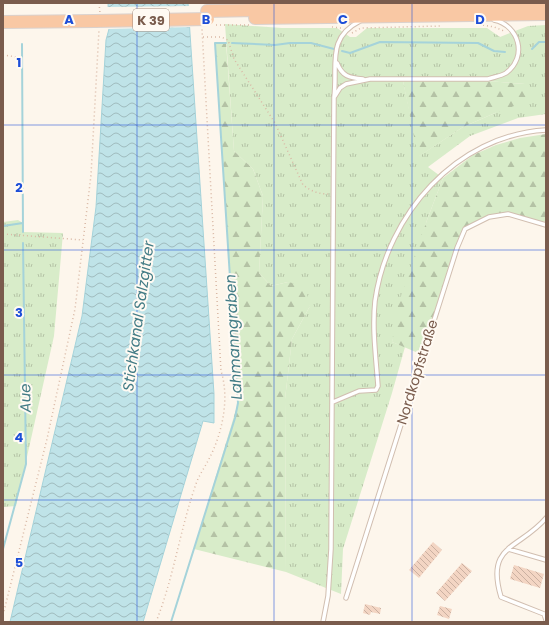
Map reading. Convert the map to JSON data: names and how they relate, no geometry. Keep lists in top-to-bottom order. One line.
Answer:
{"streets":{"highway":["K 39"],"lane":["Nordkopfstraße"]},"water":["Stichkanal Salzgitter","Lahmanngraben","Aue"],"grid":{"columns":["A","B","C","D"],"rows":["1","2","3","4","5"]}}
